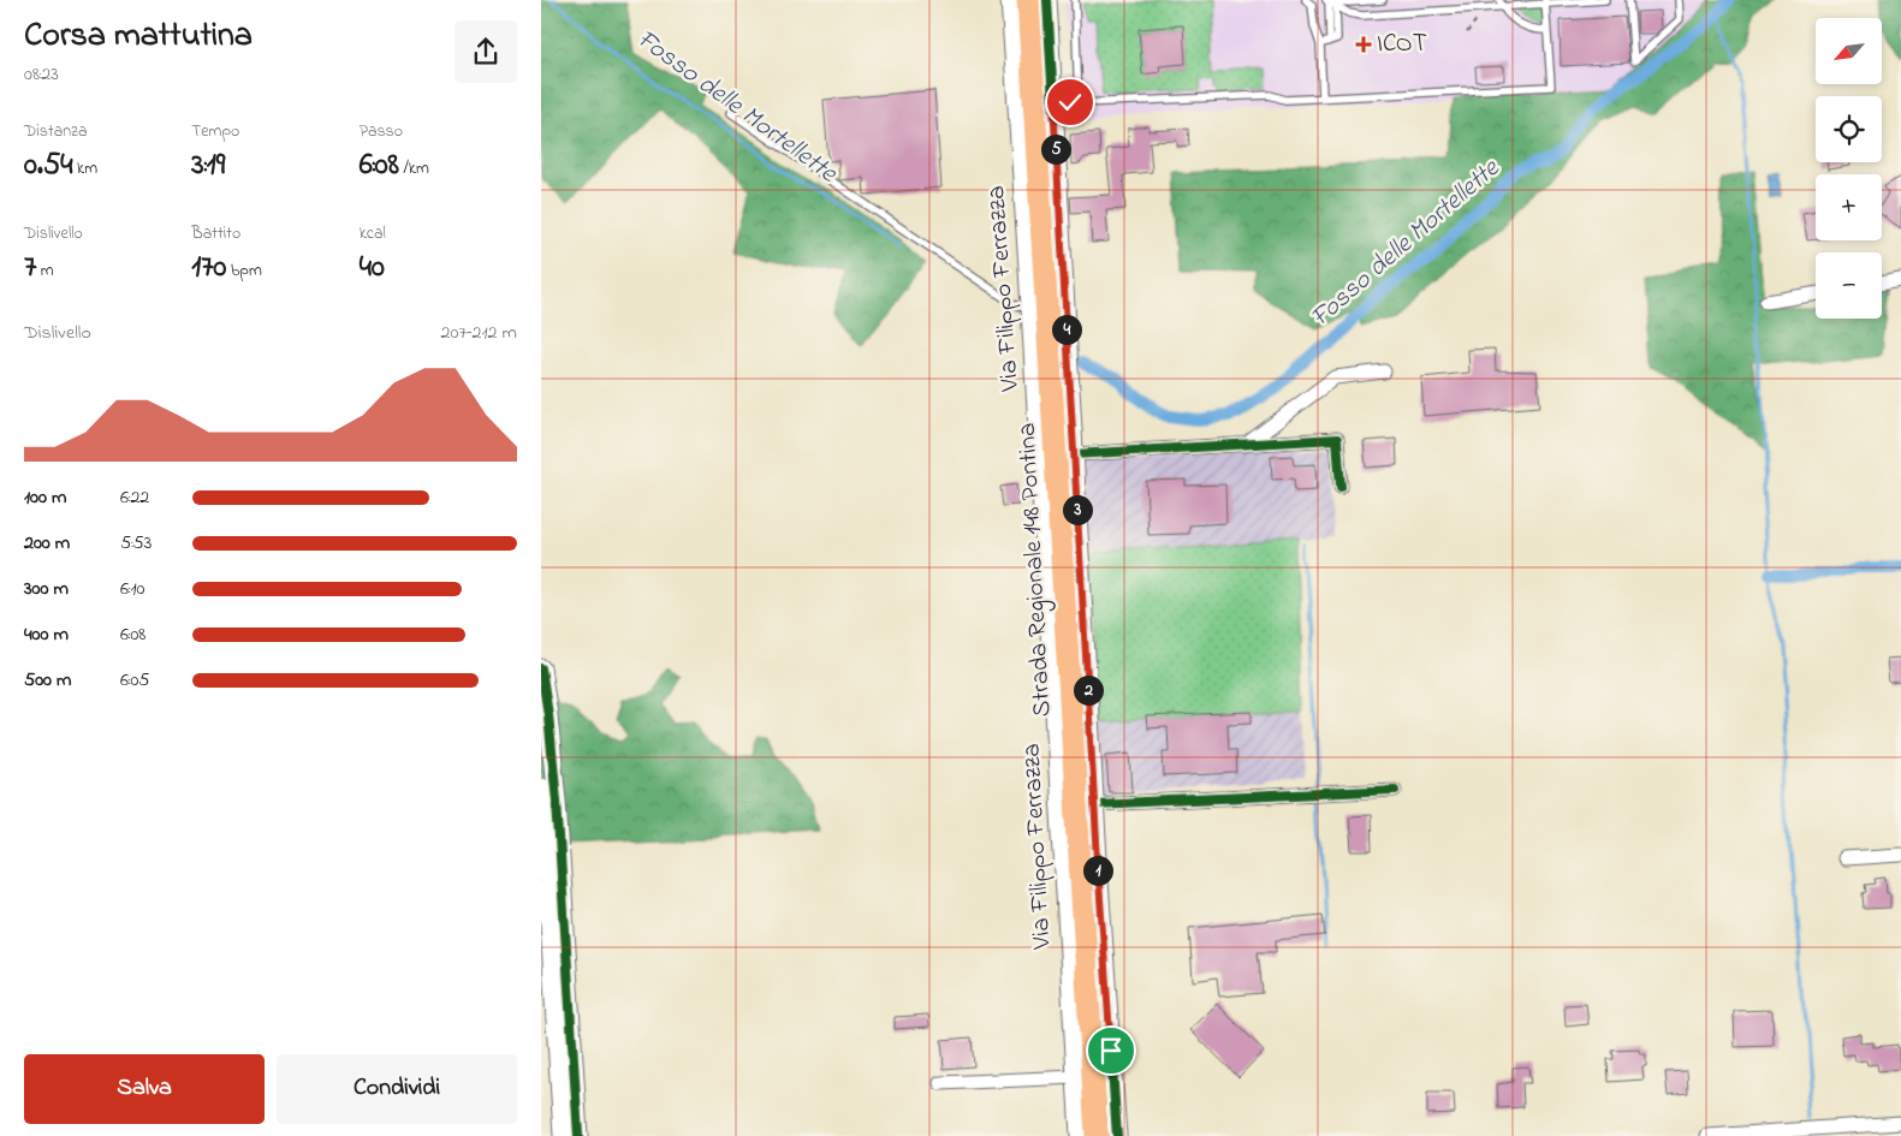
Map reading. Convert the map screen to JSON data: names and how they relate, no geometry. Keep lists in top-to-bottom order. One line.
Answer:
{"streets":{"main road":["Strada Regionale 148 Pontina"],"street":["Via Filippo Ferrazza"]},"water":["Fosso delle Mortellette"],"places":{"health":["ICOT"]},"north":"bottom left","page":{"heading":["Corsa mattutina","08:23"],"map_buttons":["+","−"],"stats":[["Distanza","0.54 km"],["Tempo","3:19"],["Passo","6:08 /km"],["Dislivello","7 m"],["Battito","170 bpm"],["kcal","40"]],"pins":["5","4","3","2","1"],"chart":["Dislivello","207–212 m"],"list":[{"name":"100 m","note":"6:22"},{"name":"200 m","note":"5:53"},{"name":"300 m","note":"6:10"},{"name":"400 m","note":"6:08"},{"name":"500 m","note":"6:05"}],"buttons":["Salva","Condividi"]}}
